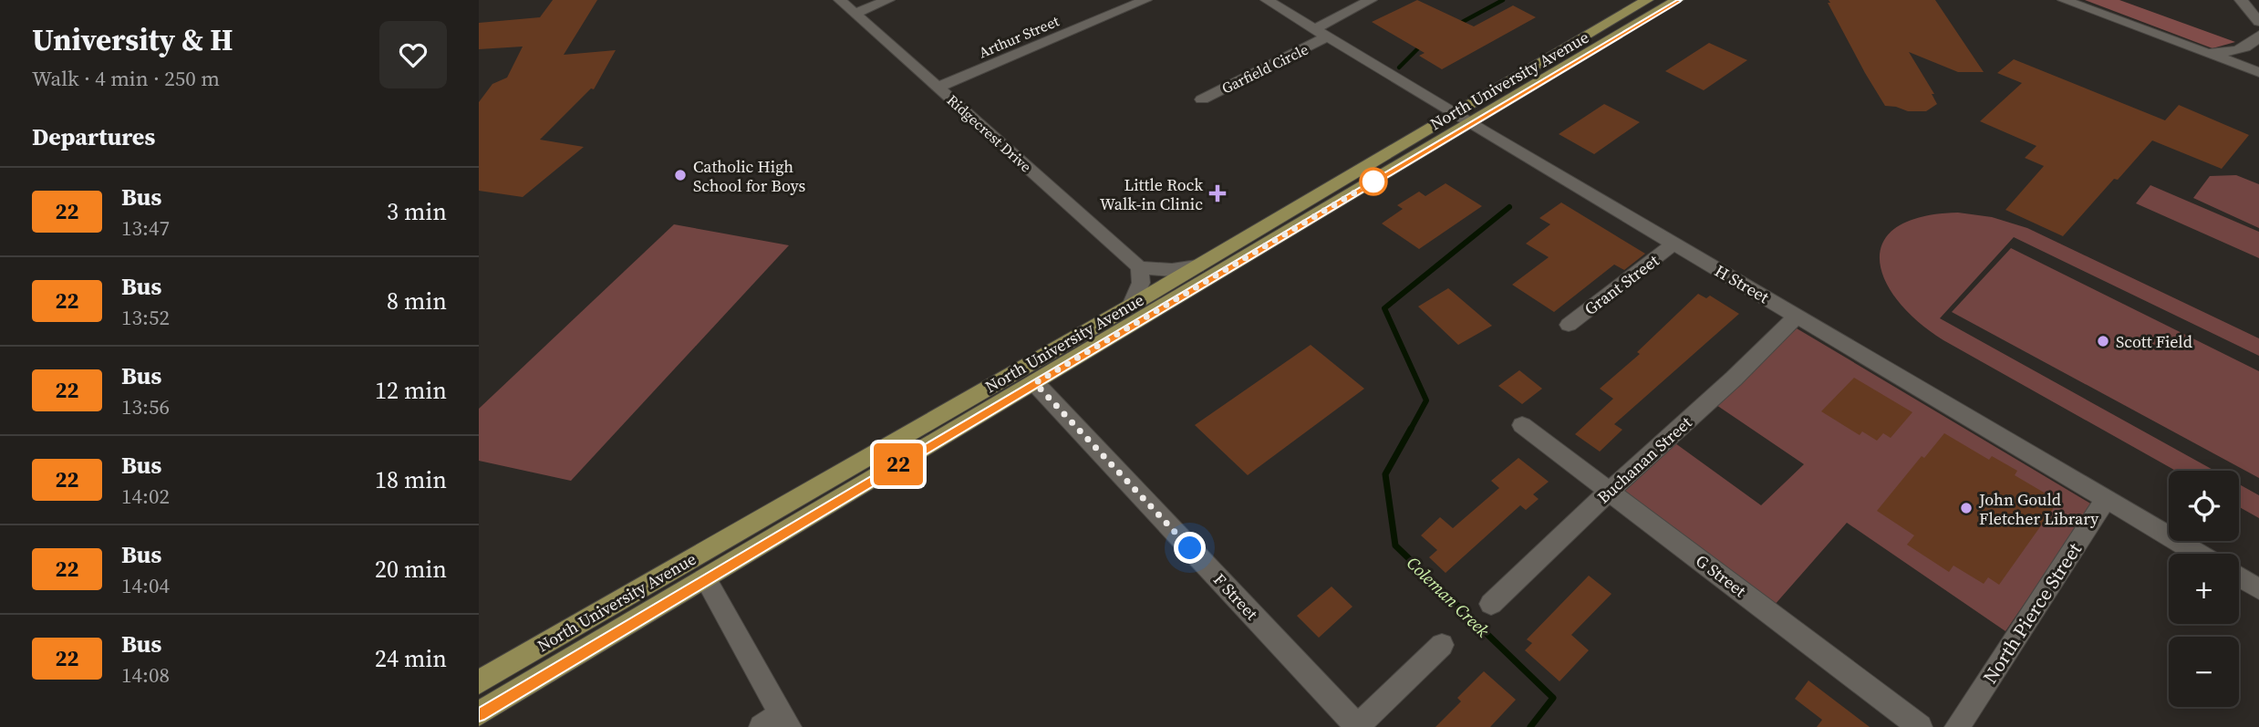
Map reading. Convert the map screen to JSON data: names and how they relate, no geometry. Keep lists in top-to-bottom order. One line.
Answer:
{"streets":{"main road":["North University Avenue"],"street":["Arthur Street","Garfield Circle","Ridgecrest Drive","H Street","Grant Street","Buchanan Street","G Street","F Street","North Pierce Street"]},"crossings":[["Arthur Street","Ridgecrest Drive"],["Garfield Circle","H Street"],["North University Avenue","H Street"],["North University Avenue","F Street"],["H Street","Grant Street"],["H Street","Buchanan Street"],["H Street","North Pierce Street"],["Buchanan Street","G Street"]],"water":["Coleman Creek"],"places":{"other":["Catholic High School for Boys","Scott Field","John Gould Fletcher Library"],"health":["Little Rock Walk-in Clinic"]},"lines":["bus line 22"],"page":{"heading":[["University & H","Walk · 4 min · 250 m"],"Departures"],"on_map":"22","list":[{"mark":"22","name":"Bus","note":"13:47","value":"3 min"},{"mark":"22","name":"Bus","note":"13:52","value":"8 min"},{"mark":"22","name":"Bus","note":"13:56","value":"12 min"},{"mark":"22","name":"Bus","note":"14:02","value":"18 min"},{"mark":"22","name":"Bus","note":"14:04","value":"20 min"},{"mark":"22","name":"Bus","note":"14:08","value":"24 min"}],"map_buttons":["+","−"]}}
